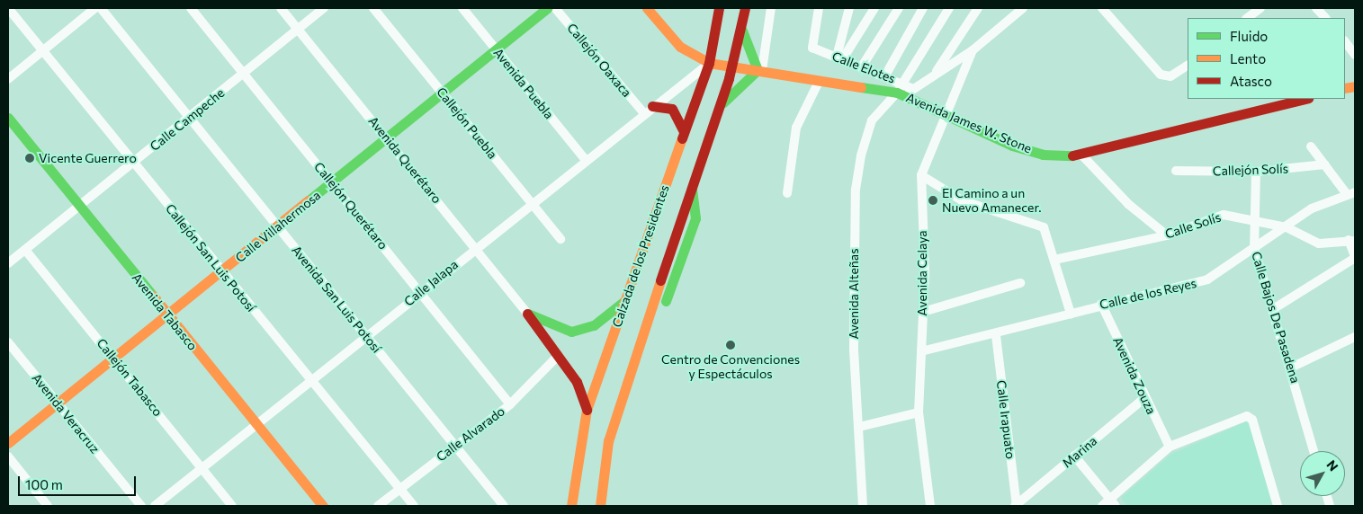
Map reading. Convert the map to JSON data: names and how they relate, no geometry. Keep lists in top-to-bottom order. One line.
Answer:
{"streets":{"main road":["Avenida James W. Stone","Calle Villahermosa","Calzada de los Presidentes","Avenida Tabasco"],"street":["Callejón Oaxaca","Calle Elotes","Avenida Puebla","Calle Campeche","Callejón Puebla","Avenida Querétaro","Callejón Solís","Callejón Querétaro","Calle Solís","Callejón San Luis Potosí","Avenida Celaya","Calle Jalapa","Avenida Alteñas","Calle de los Reyes","Avenida San Luis Potosí","Calle Bajos De Pasadena","Avenida Zouza","Callejón Tabasco","Avenida Veracruz","Calle Irapuato","Calle Alvarado","Marina"]},"crossings":[["Callejón Oaxaca","Calle Jalapa"],["Avenida Puebla","Calle Villahermosa"],["Avenida Puebla","Calle Jalapa"],["Calle Campeche","Avenida Querétaro"],["Calle Campeche","Callejón Querétaro"],["Calle Campeche","Callejón San Luis Potosí"],["Calle Campeche","Avenida San Luis Potosí"],["Calle Campeche","Avenida Tabasco"],["Calle Campeche","Callejón Tabasco"],["Callejón Puebla","Calle Villahermosa"],["Callejón Puebla","Calle Jalapa"],["Avenida James W. Stone","Calzada de los Presidentes"],["Avenida James W. Stone","Avenida Celaya"],["Avenida James W. Stone","Calle Jalapa"],["Avenida James W. Stone","Avenida Alteñas"],["Avenida Querétaro","Calle Villahermosa"],["Avenida Querétaro","Calle Jalapa"],["Callejón Solís","Calle Bajos De Pasadena"],["Callejón Querétaro","Calle Villahermosa"],["Callejón Querétaro","Calle Jalapa"],["Callejón Querétaro","Calle Alvarado"],["Calle Solís","Calle de los Reyes"],["Calle Solís","Calle Bajos De Pasadena"],["Calle Villahermosa","Callejón San Luis Potosí"],["Calle Villahermosa","Avenida San Luis Potosí"],["Calle Villahermosa","Avenida Tabasco"],["Calle Villahermosa","Callejón Tabasco"],["Calle Villahermosa","Avenida Veracruz"],["Calzada de los Presidentes","Calle Jalapa"],["Callejón San Luis Potosí","Calle Jalapa"],["Callejón San Luis Potosí","Calle Alvarado"],["Avenida Celaya","Calle de los Reyes"],["Calle Jalapa","Avenida San Luis Potosí"],["Calle Jalapa","Avenida Tabasco"],["Calle Jalapa","Callejón Tabasco"],["Calle de los Reyes","Calle Bajos De Pasadena"],["Calle de los Reyes","Avenida Zouza"],["Calle de los Reyes","Calle Irapuato"],["Avenida San Luis Potosí","Calle Alvarado"],["Avenida Zouza","Marina"],["Calle Irapuato","Marina"]],"places":["Vicente Guerrero","El Camino a un Nuevo Amanecer.","Centro de Convenciones y Espectáculos"],"legend":["Fluido","Lento","Atasco"],"scale_bar":"100 m","north":"top right"}
